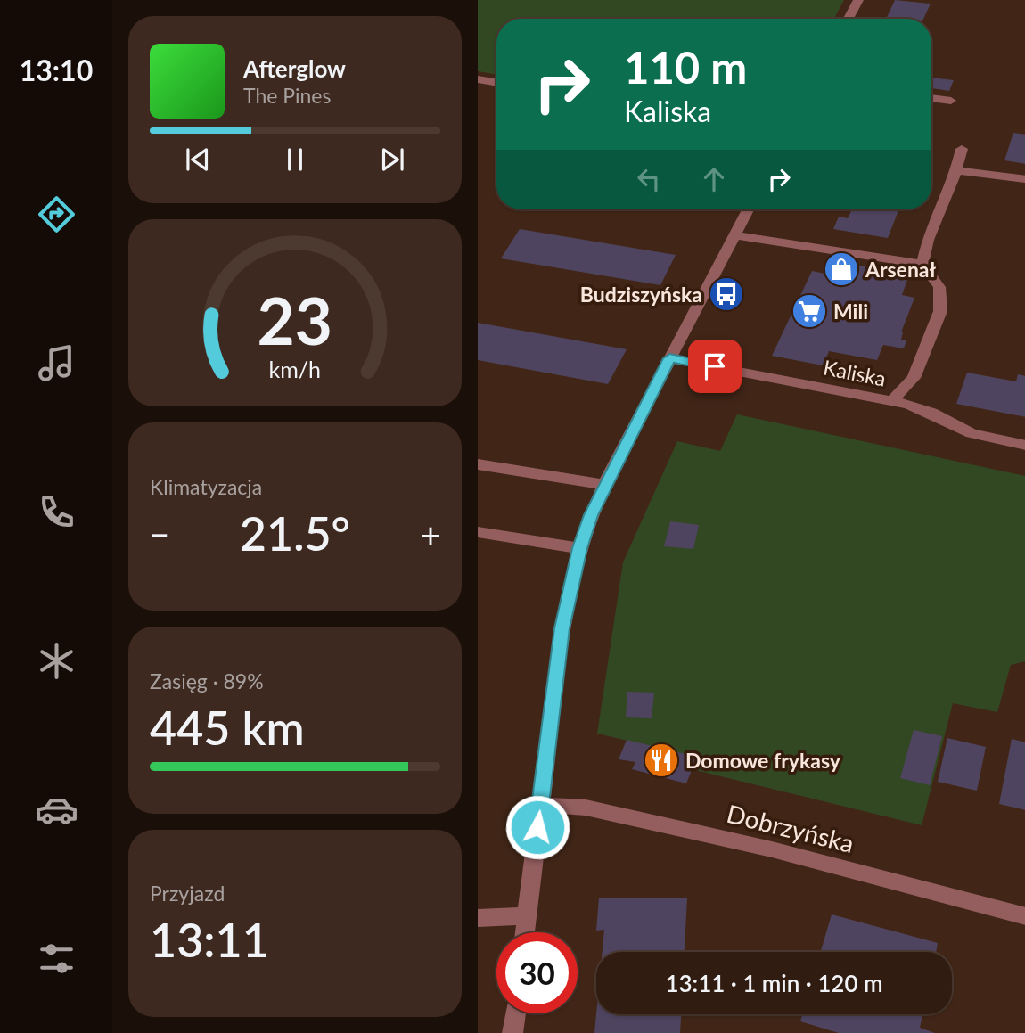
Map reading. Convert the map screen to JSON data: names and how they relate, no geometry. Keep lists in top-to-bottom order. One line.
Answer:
{"streets":{"street":["Kaliska","Dobrzyńska"]},"places":{"shop":["Arsenał"],"bus stop":["Budziszyńska"],"supermarket":["Mili"],"restaurant":["Domowe frykasy"]},"page":{"tabs":"13:10","turn":["110 m","Kaliska"],"song":["Afterglow","The Pines"],"tile":["Klimatyzacja",["Zasięg · 89%","445 km"],["Przyjazd","13:11"]],"heat":["−","21.5°","+"],"limit":"30","trip":"13:11 · 1 min · 120 m","gauge":["23","km/h"]}}
